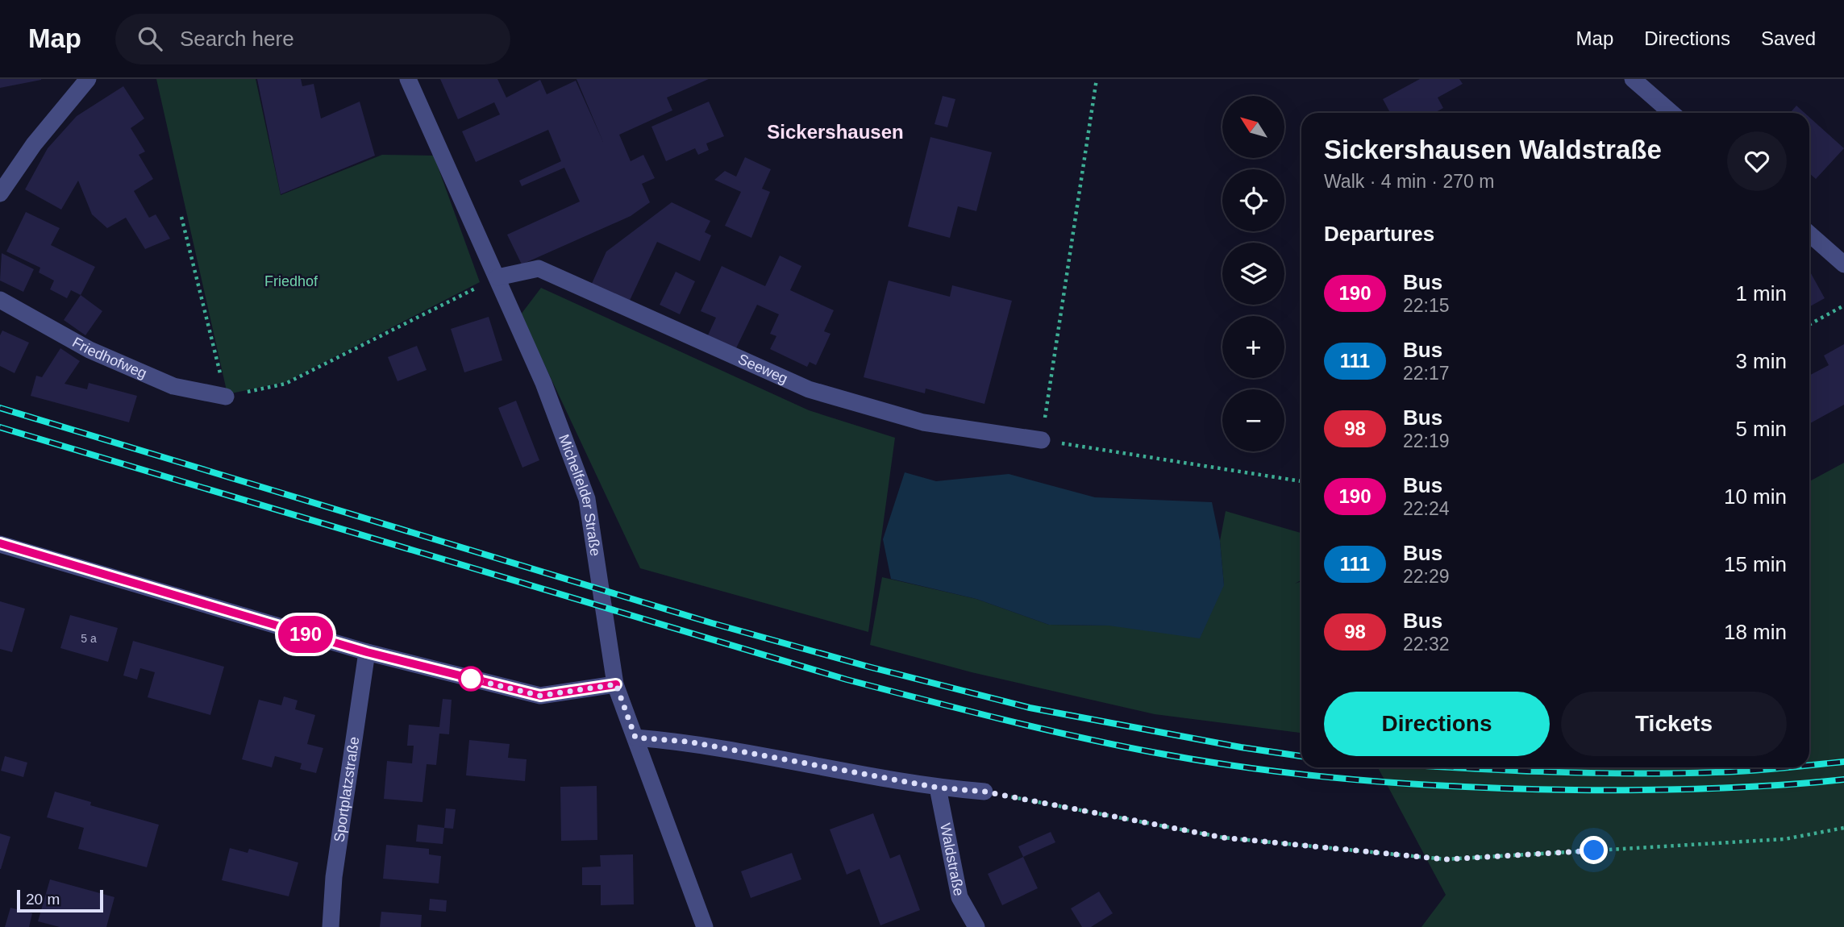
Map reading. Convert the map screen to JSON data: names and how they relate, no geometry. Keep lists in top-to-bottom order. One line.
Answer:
{"streets":{"street":["Friedhofweg","Seeweg","Michelfelder Straße","Sportplatzstraße","Waldstraße"]},"crossings":[["Seeweg","Michelfelder Straße"]],"districts":["Sickershausen"],"parks":["Friedhof"],"lines":["bus line 190"],"house_numbers":["5 a"],"scale_bar":"20 m","north":"top left","page":{"header":"Map","search":"Search here","nav":["Map","Directions","Saved"],"on_map":"190","map_buttons":["+","−"],"heading":[["Sickershausen Waldstraße","Walk · 4 min · 270 m"],"Departures"],"list":[{"mark":"190","name":"Bus","note":"22:15","value":"1 min"},{"mark":"111","name":"Bus","note":"22:17","value":"3 min"},{"mark":"98","name":"Bus","note":"22:19","value":"5 min"},{"mark":"190","name":"Bus","note":"22:24","value":"10 min"},{"mark":"111","name":"Bus","note":"22:29","value":"15 min"},{"mark":"98","name":"Bus","note":"22:32","value":"18 min"}],"buttons":["Directions","Tickets"],"scale":"20 m"}}
